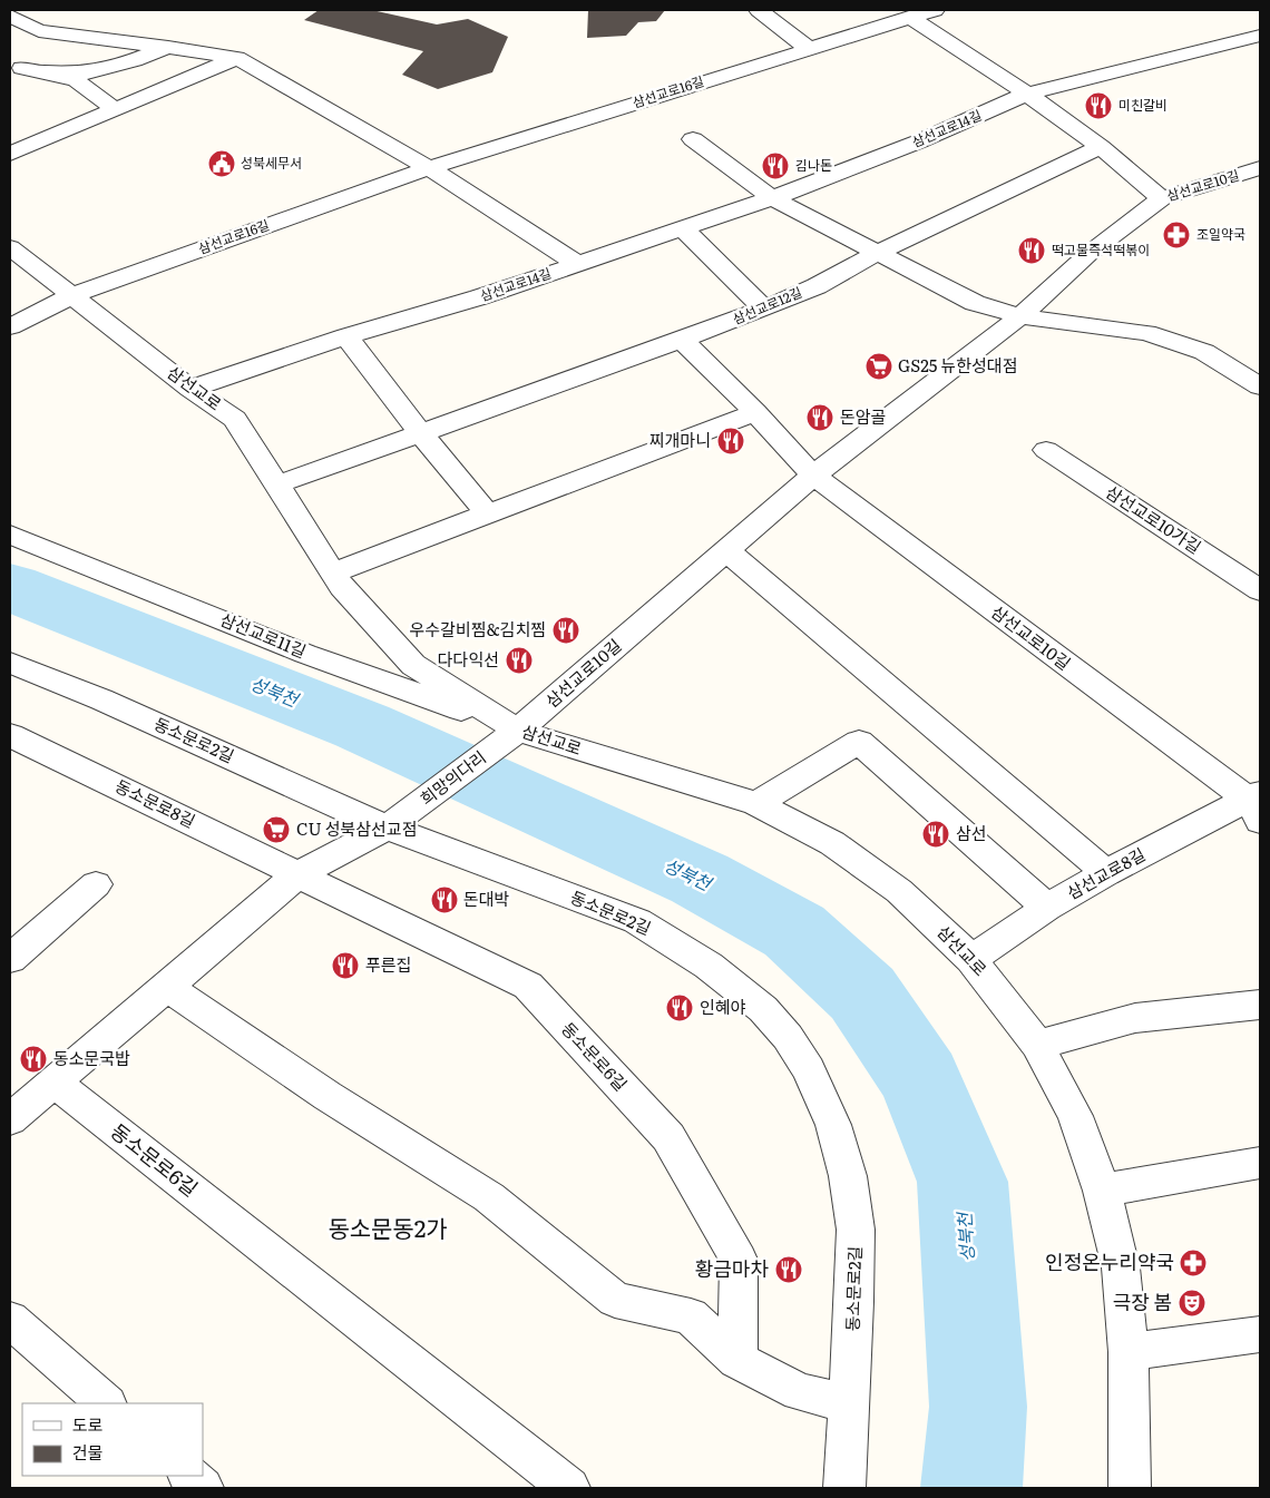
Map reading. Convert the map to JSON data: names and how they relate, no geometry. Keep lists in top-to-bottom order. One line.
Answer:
{"streets":{"street":["삼선교로16길","삼선교로14길","삼선교로10길","삼선교로12길","삼선교로","삼선교로10가길","삼선교로11길","동소문로2길","희망의다리","동소문로8길","삼선교로8길","동소문로6길"]},"crossings":[["삼선교로16길","삼선교로"],["삼선교로14길","삼선교로"],["삼선교로10길","삼선교로12길"],["삼선교로10길","삼선교로"],["삼선교로10길","삼선교로11길"],["삼선교로10길","희망의다리"],["삼선교로10길","삼선교로8길"],["삼선교로12길","삼선교로"],["삼선교로","삼선교로11길"],["삼선교로","희망의다리"],["삼선교로","삼선교로8길"],["삼선교로11길","희망의다리"],["동소문로2길","희망의다리"],["동소문로8길","동소문로6길"]],"districts":["동소문동2가"],"water":["성북천"],"places":{"restaurant":["미친갈비","김나돈","떡고물즉석떡볶이","돈암골","찌개마니","우수갈비찜&김치찜","다다익선","삼선","돈대박","푸른집","인혜야","동소문국밥","황금마차"],"public building":["성북세무서"],"pharmacy":["조일약국","인정온누리약국"],"supermarket":["GS25 뉴한성대점","CU 성북삼선교점"],"theatre":["극장 봄"]},"legend":["도로","건물"]}
